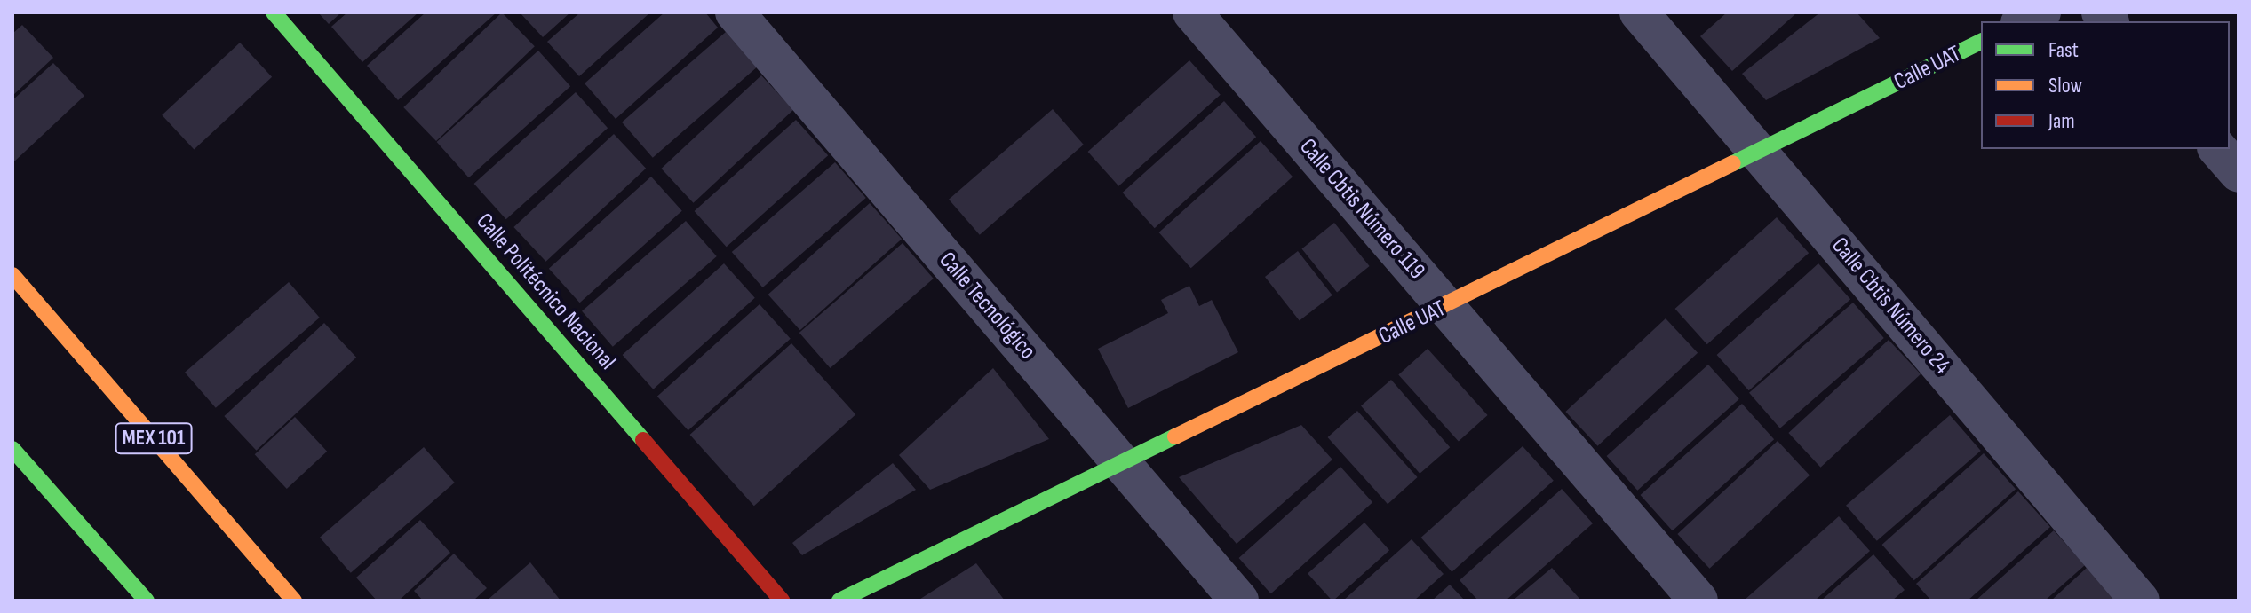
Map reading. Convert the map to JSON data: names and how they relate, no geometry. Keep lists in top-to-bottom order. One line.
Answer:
{"streets":{"street":["Calle UAT","Calle Cbtis Número 119","Calle Politécnico Nacional","Calle Tecnológico","Calle Cbtis Número 24","MEX 101"]},"crossings":[["Calle UAT","Calle Cbtis Número 119"],["Calle UAT","Calle Tecnológico"],["Calle UAT","Calle Cbtis Número 24"]],"legend":["Fast","Slow","Jam"]}
